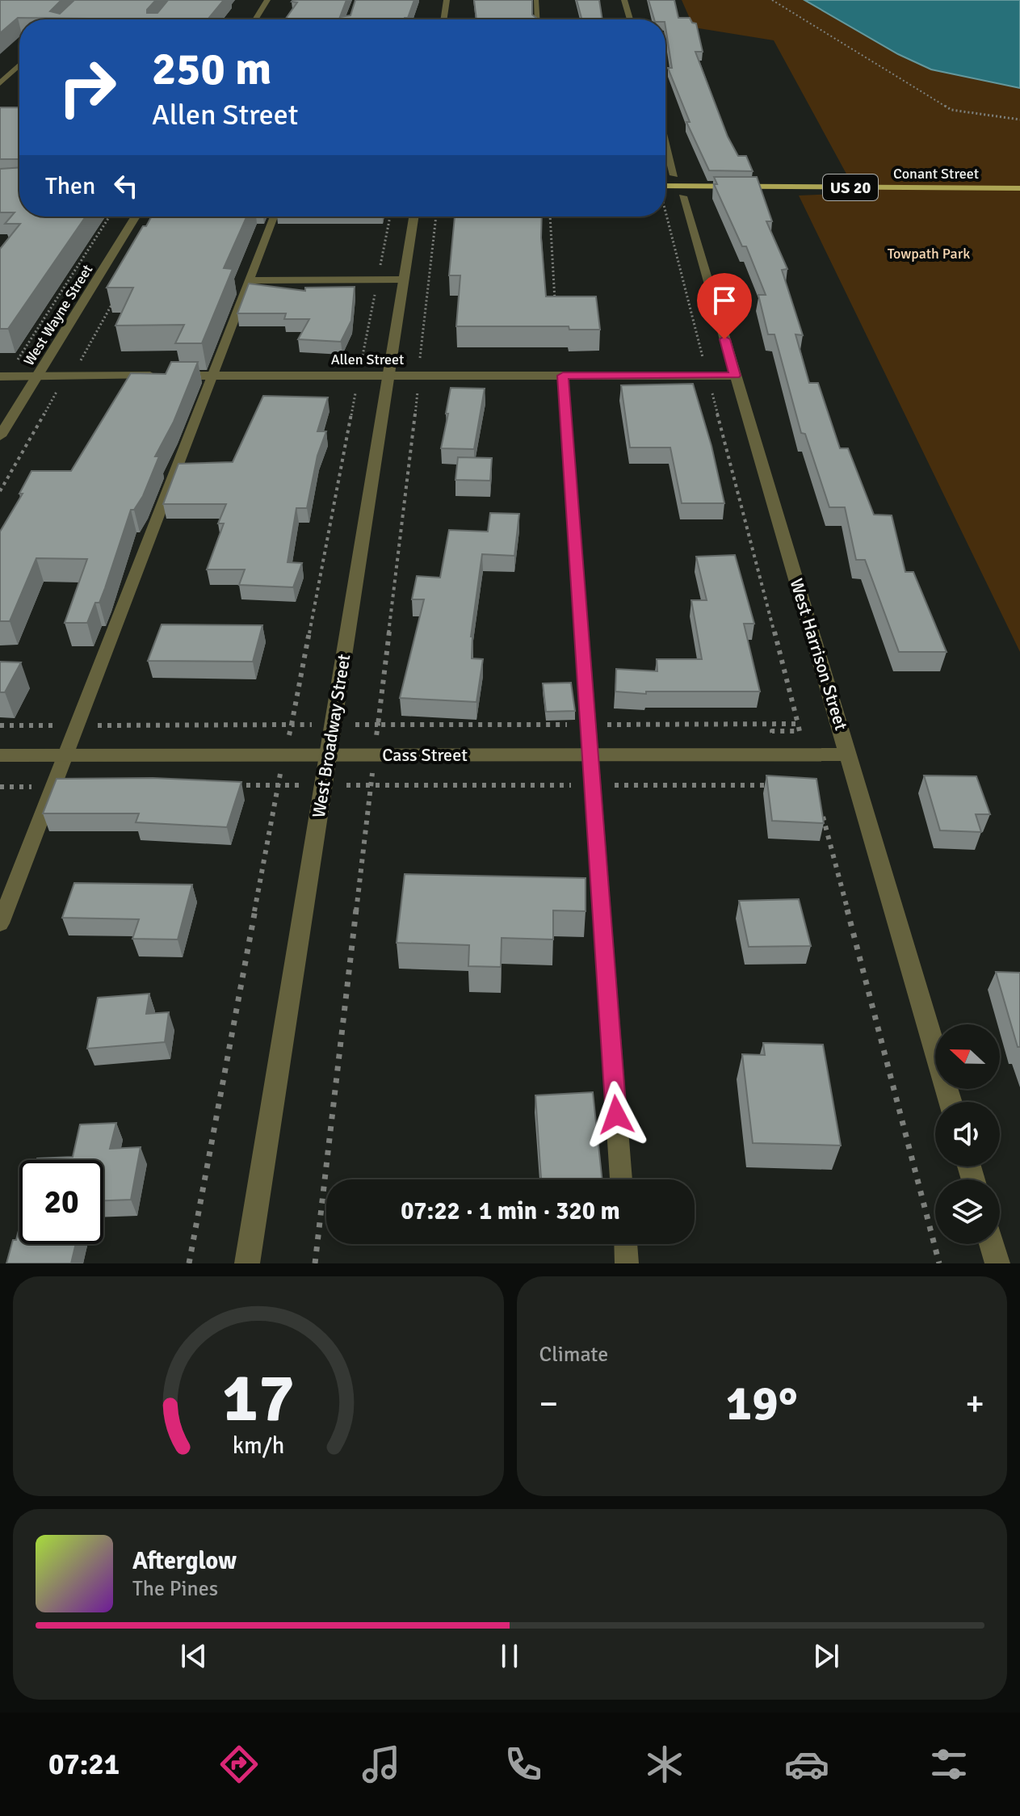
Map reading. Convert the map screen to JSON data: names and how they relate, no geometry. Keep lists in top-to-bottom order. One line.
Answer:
{"streets":{"main road":["Conant Street","US 20"],"street":["West Wayne Street","Allen Street","West Harrison Street","West Broadway Street","Cass Street"]},"crossings":[["West Wayne Street","Allen Street"],["Allen Street","West Harrison Street"],["Allen Street","West Broadway Street"],["West Harrison Street","Cass Street"],["West Broadway Street","Cass Street"]],"parks":["Towpath Park"],"north":"left","page":{"turn":["250 m","Allen Street"],"then":"Then","limit":"20","trip":"07:22 · 1 min · 320 m","tile":"Climate","heat":["−","19°","+"],"song":["Afterglow","The Pines"],"tabs":"07:21","gauge":["17","km/h"]}}
